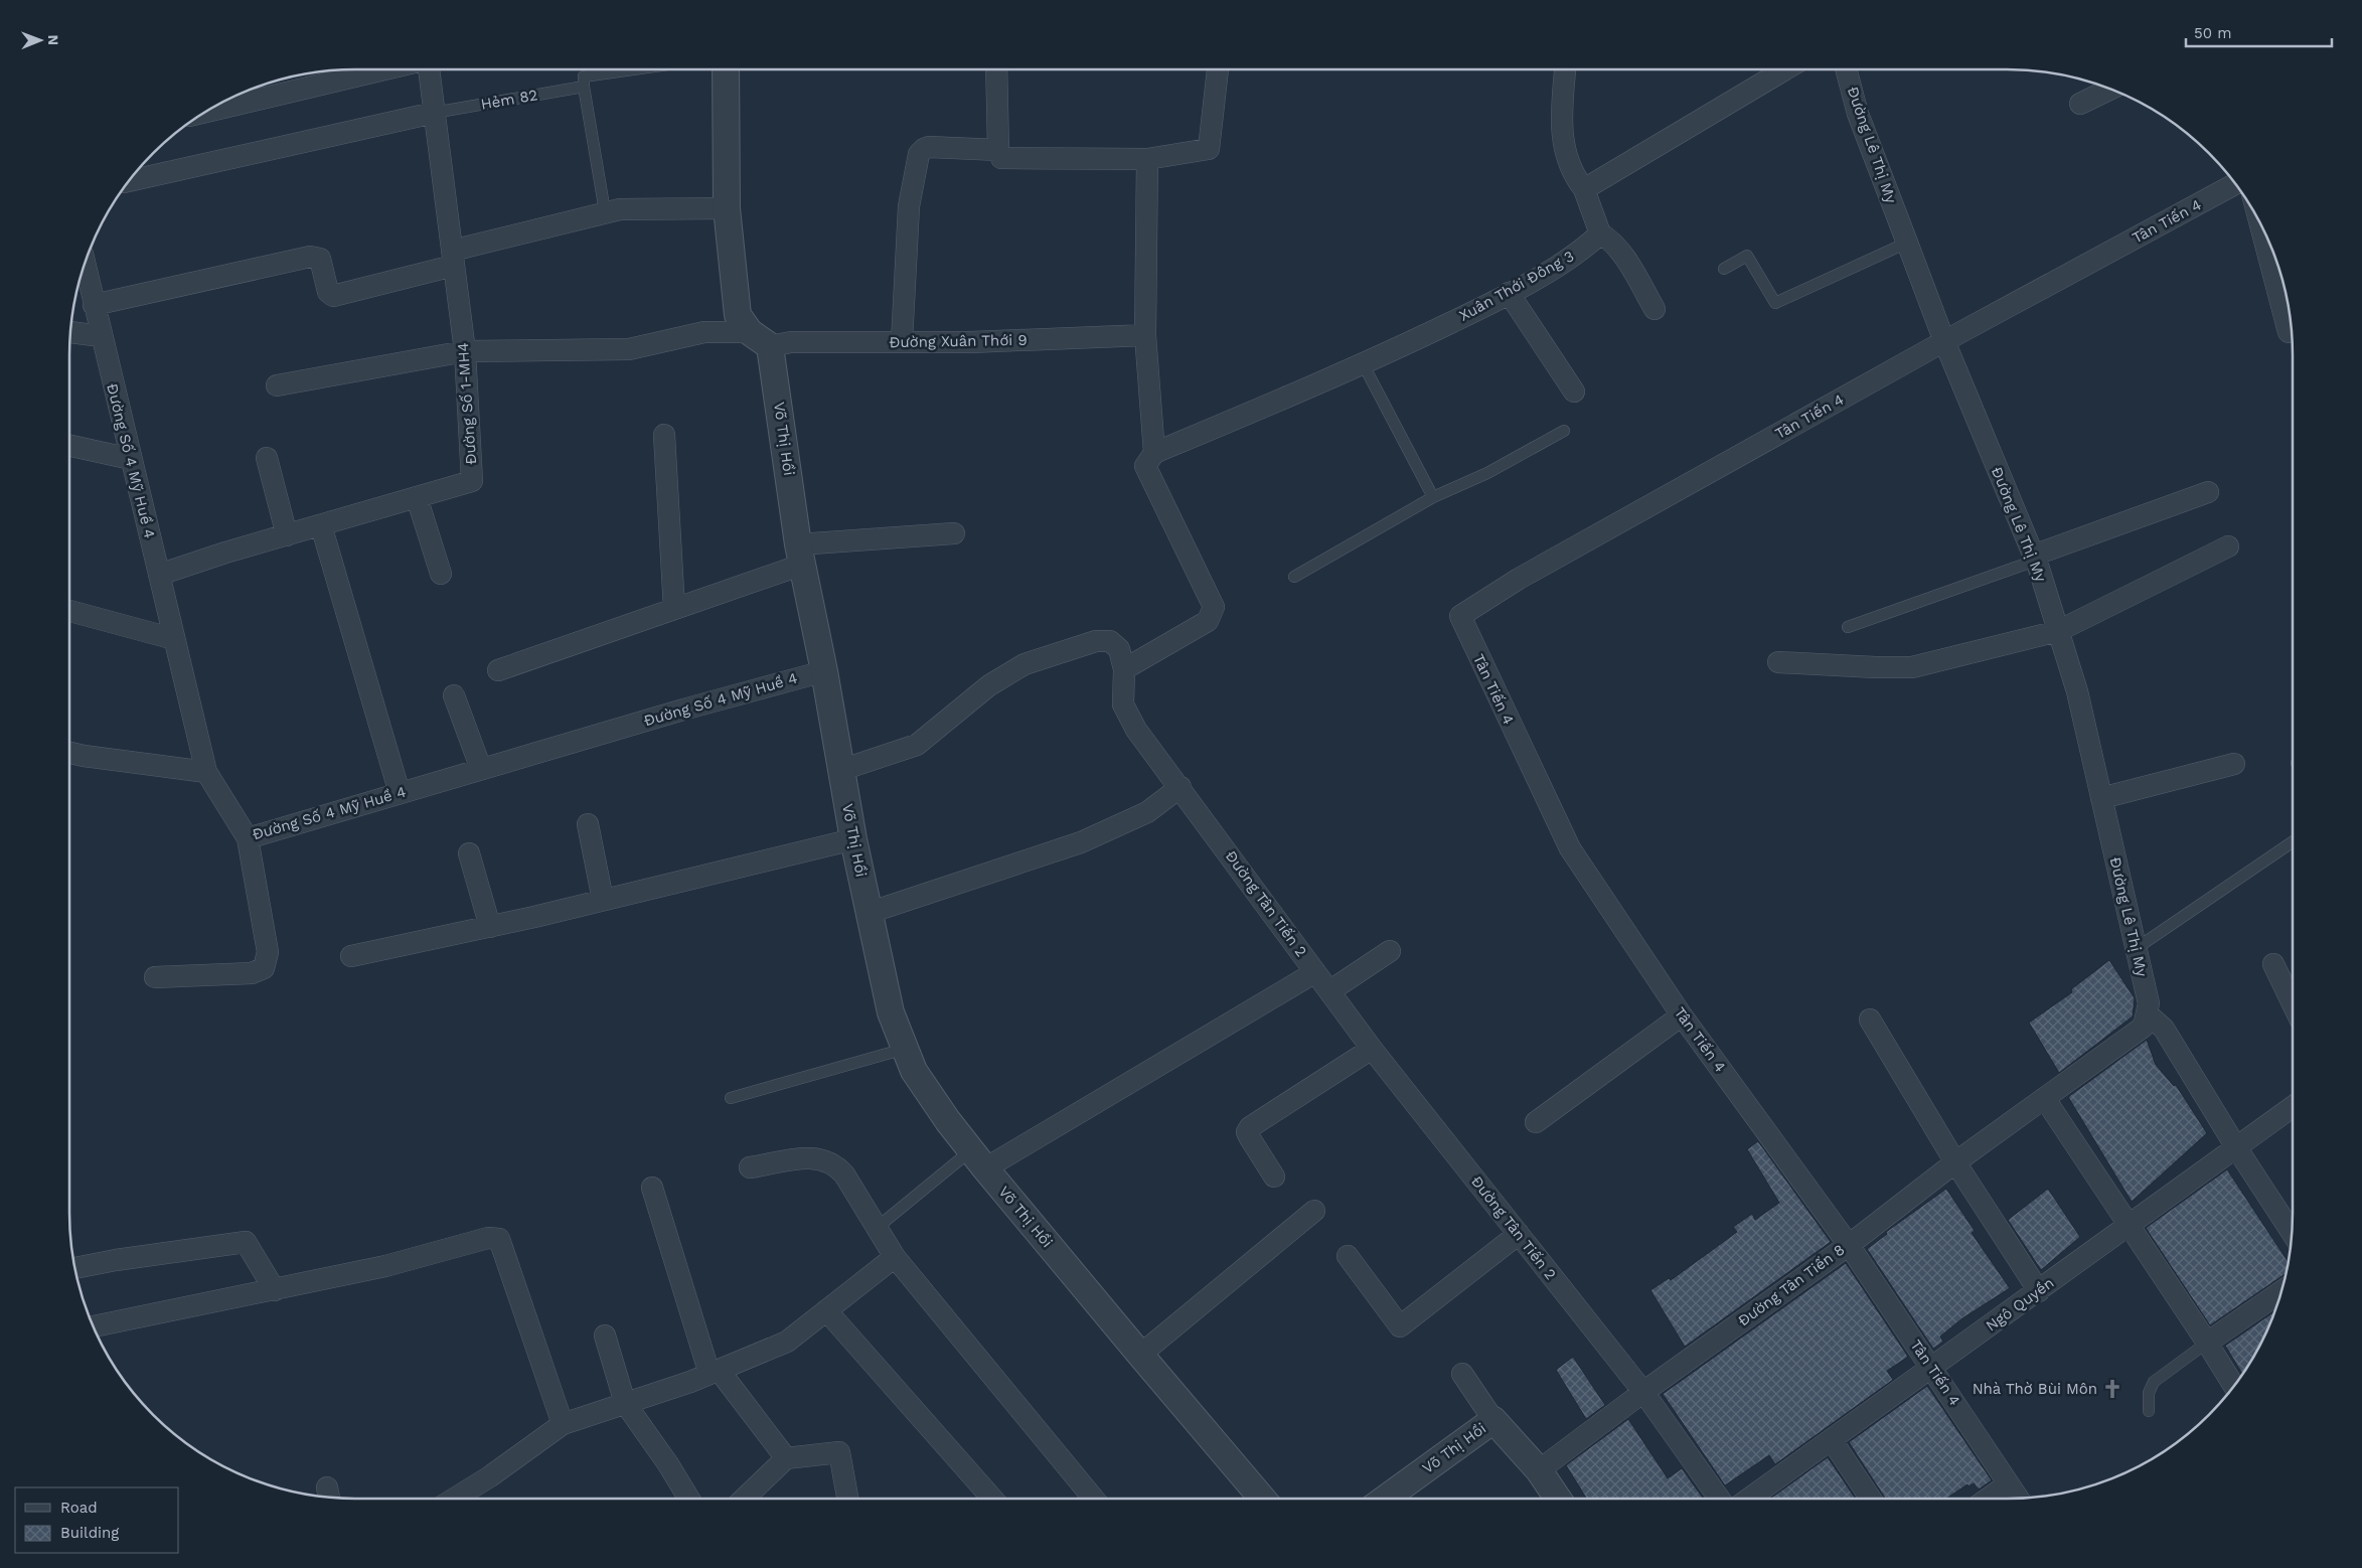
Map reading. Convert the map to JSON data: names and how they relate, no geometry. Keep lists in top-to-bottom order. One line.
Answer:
{"streets":{"street":["Đường Lê Thị My","Tân Tiến 4","Xuân Thới Đông 3","Đường Xuân Thới 9","Đường Số 1-MH4","Võ Thị Hồi","Đường Số 4 Mỹ Huề 4","Đường Tân Tiến 2","Đường Tân Tiến 8","Ngô Quyền"],"lane":["Hẻm 82"]},"crossings":[["Hẻm 82","Đường Số 1-MH4"],["Đường Lê Thị My","Tân Tiến 4"],["Đường Lê Thị My","Đường Tân Tiến 8"],["Tân Tiến 4","Đường Tân Tiến 8"],["Tân Tiến 4","Ngô Quyền"],["Đường Xuân Thới 9","Đường Số 1-MH4"],["Đường Xuân Thới 9","Võ Thị Hồi"],["Đường Số 1-MH4","Đường Số 4 Mỹ Huề 4"],["Võ Thị Hồi","Đường Số 4 Mỹ Huề 4"],["Võ Thị Hồi","Đường Tân Tiến 2"],["Võ Thị Hồi","Đường Tân Tiến 8"],["Đường Tân Tiến 2","Đường Tân Tiến 8"]],"places":{"church":["Nhà Thờ Bùi Môn"]},"legend":["Road","Building"],"scale_bar":"50 m","north":"right"}
